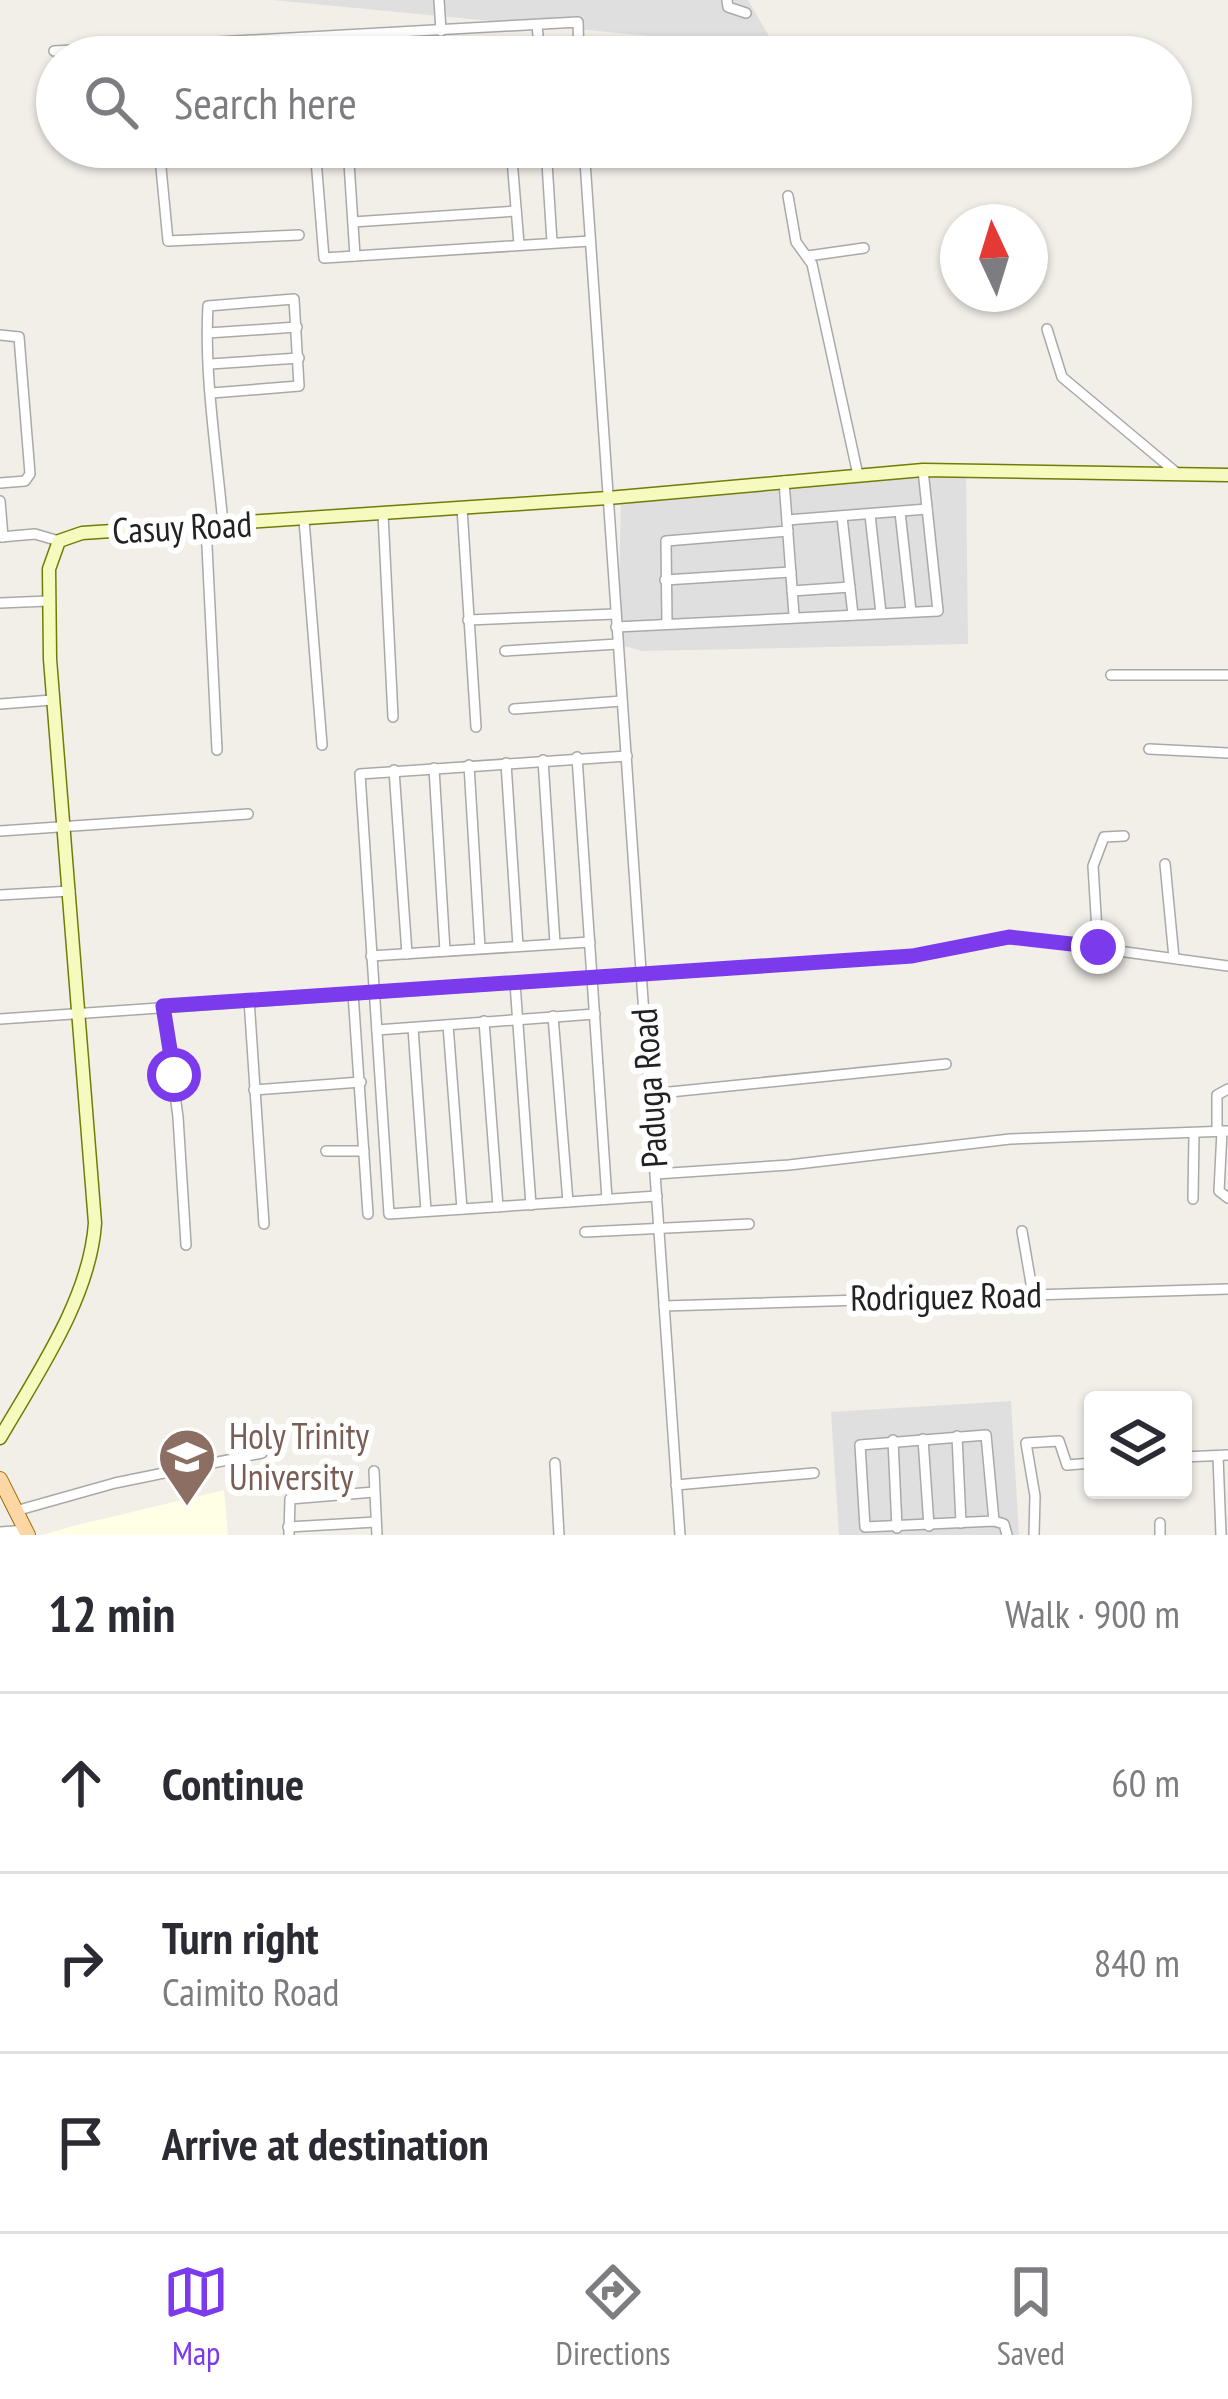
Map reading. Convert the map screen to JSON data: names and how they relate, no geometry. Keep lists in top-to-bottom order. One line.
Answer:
{"streets":{"street":["Casuy Road","Paduga Road","Rodriguez Road"]},"crossings":[["Casuy Road","Paduga Road"],["Paduga Road","Rodriguez Road"]],"places":{"school or university":["Holy Trinity University"]},"north":"top","page":{"search":"Search here","heading":["12 min","Walk · 900 m"],"list":[["Continue","60 m"],["Turn right","Caimito Road","840 m"],"Arrive at destination"],"nav":["Map","Directions","Saved"]}}
